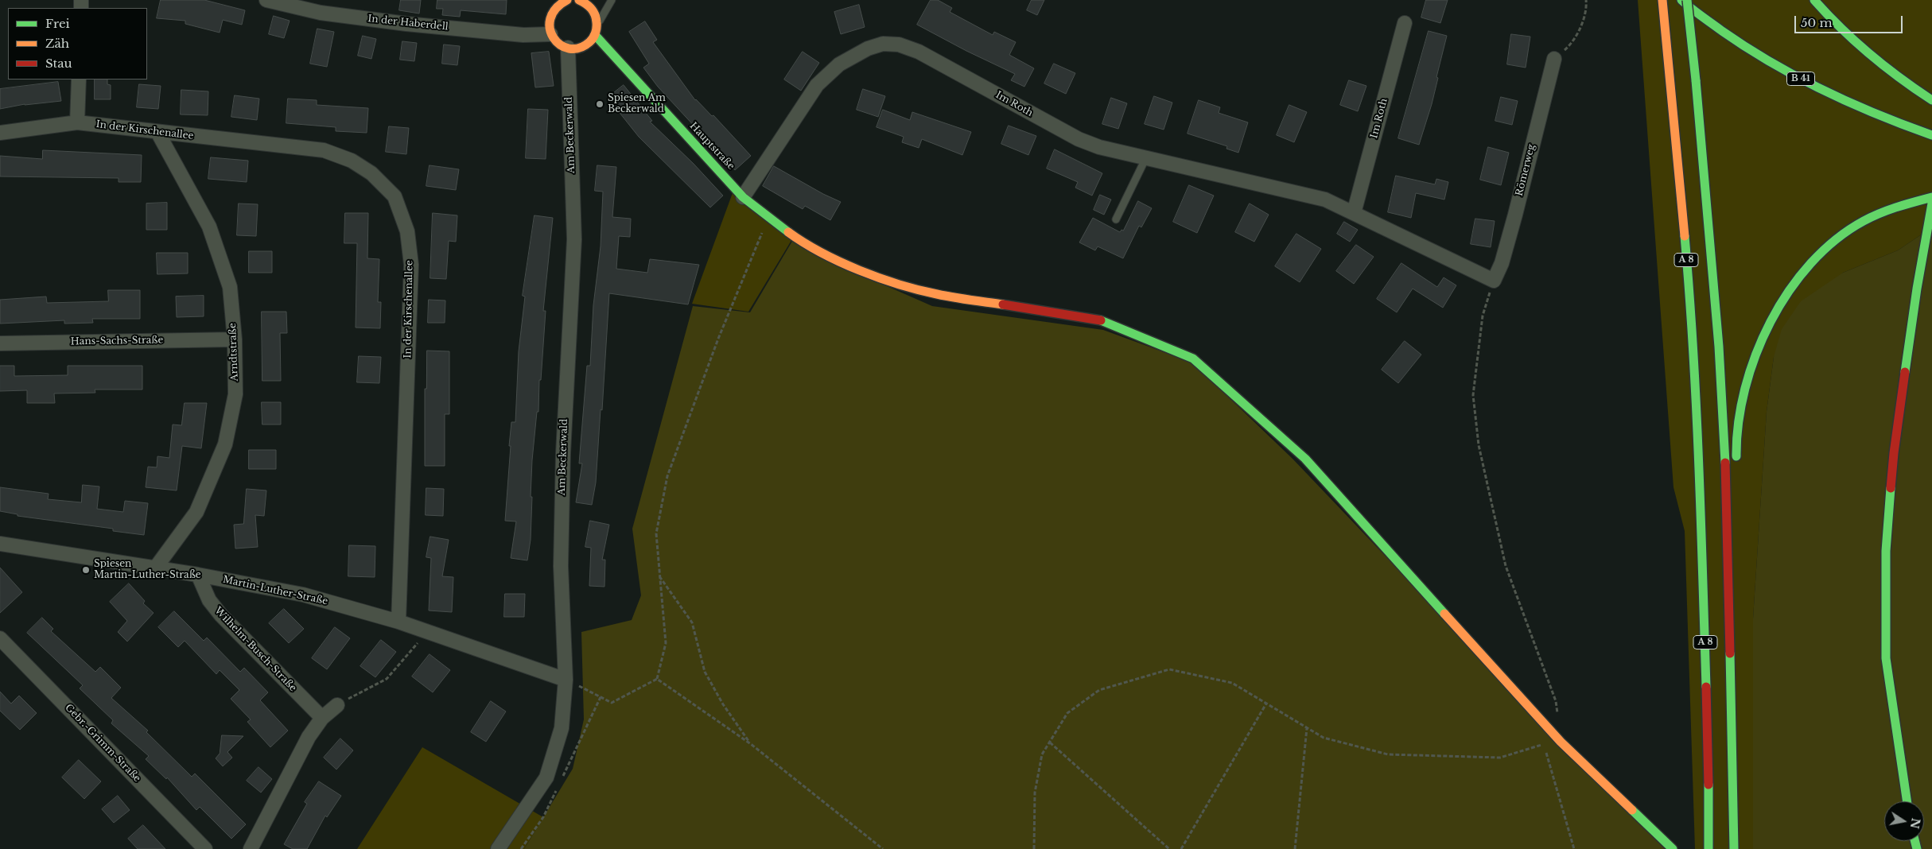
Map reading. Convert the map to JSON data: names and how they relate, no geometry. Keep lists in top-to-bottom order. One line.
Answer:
{"streets":{"main road":["B 41","Hauptstraße","A 8"],"street":["In der Haberdell","Im Roth","In der Kirschenallee","Am Beckerwald","Römerweg","Hans-Sachs-Straße","Arndtstraße","Martin-Luther-Straße","Wilhelm-Busch-Straße","Gebr.-Grimm-Straße"]},"crossings":[["Im Roth","Hauptstraße"],["Im Roth","Römerweg"],["In der Kirschenallee","Arndtstraße"],["In der Kirschenallee","Martin-Luther-Straße"],["Am Beckerwald","Martin-Luther-Straße"],["Hans-Sachs-Straße","Arndtstraße"],["Arndtstraße","Martin-Luther-Straße"],["Martin-Luther-Straße","Wilhelm-Busch-Straße"]],"places":["Spiesen Am Beckerwald","Spiesen Martin-Luther-Straße"],"legend":["Frei","Zäh","Stau"],"scale_bar":"50 m","north":"right"}
